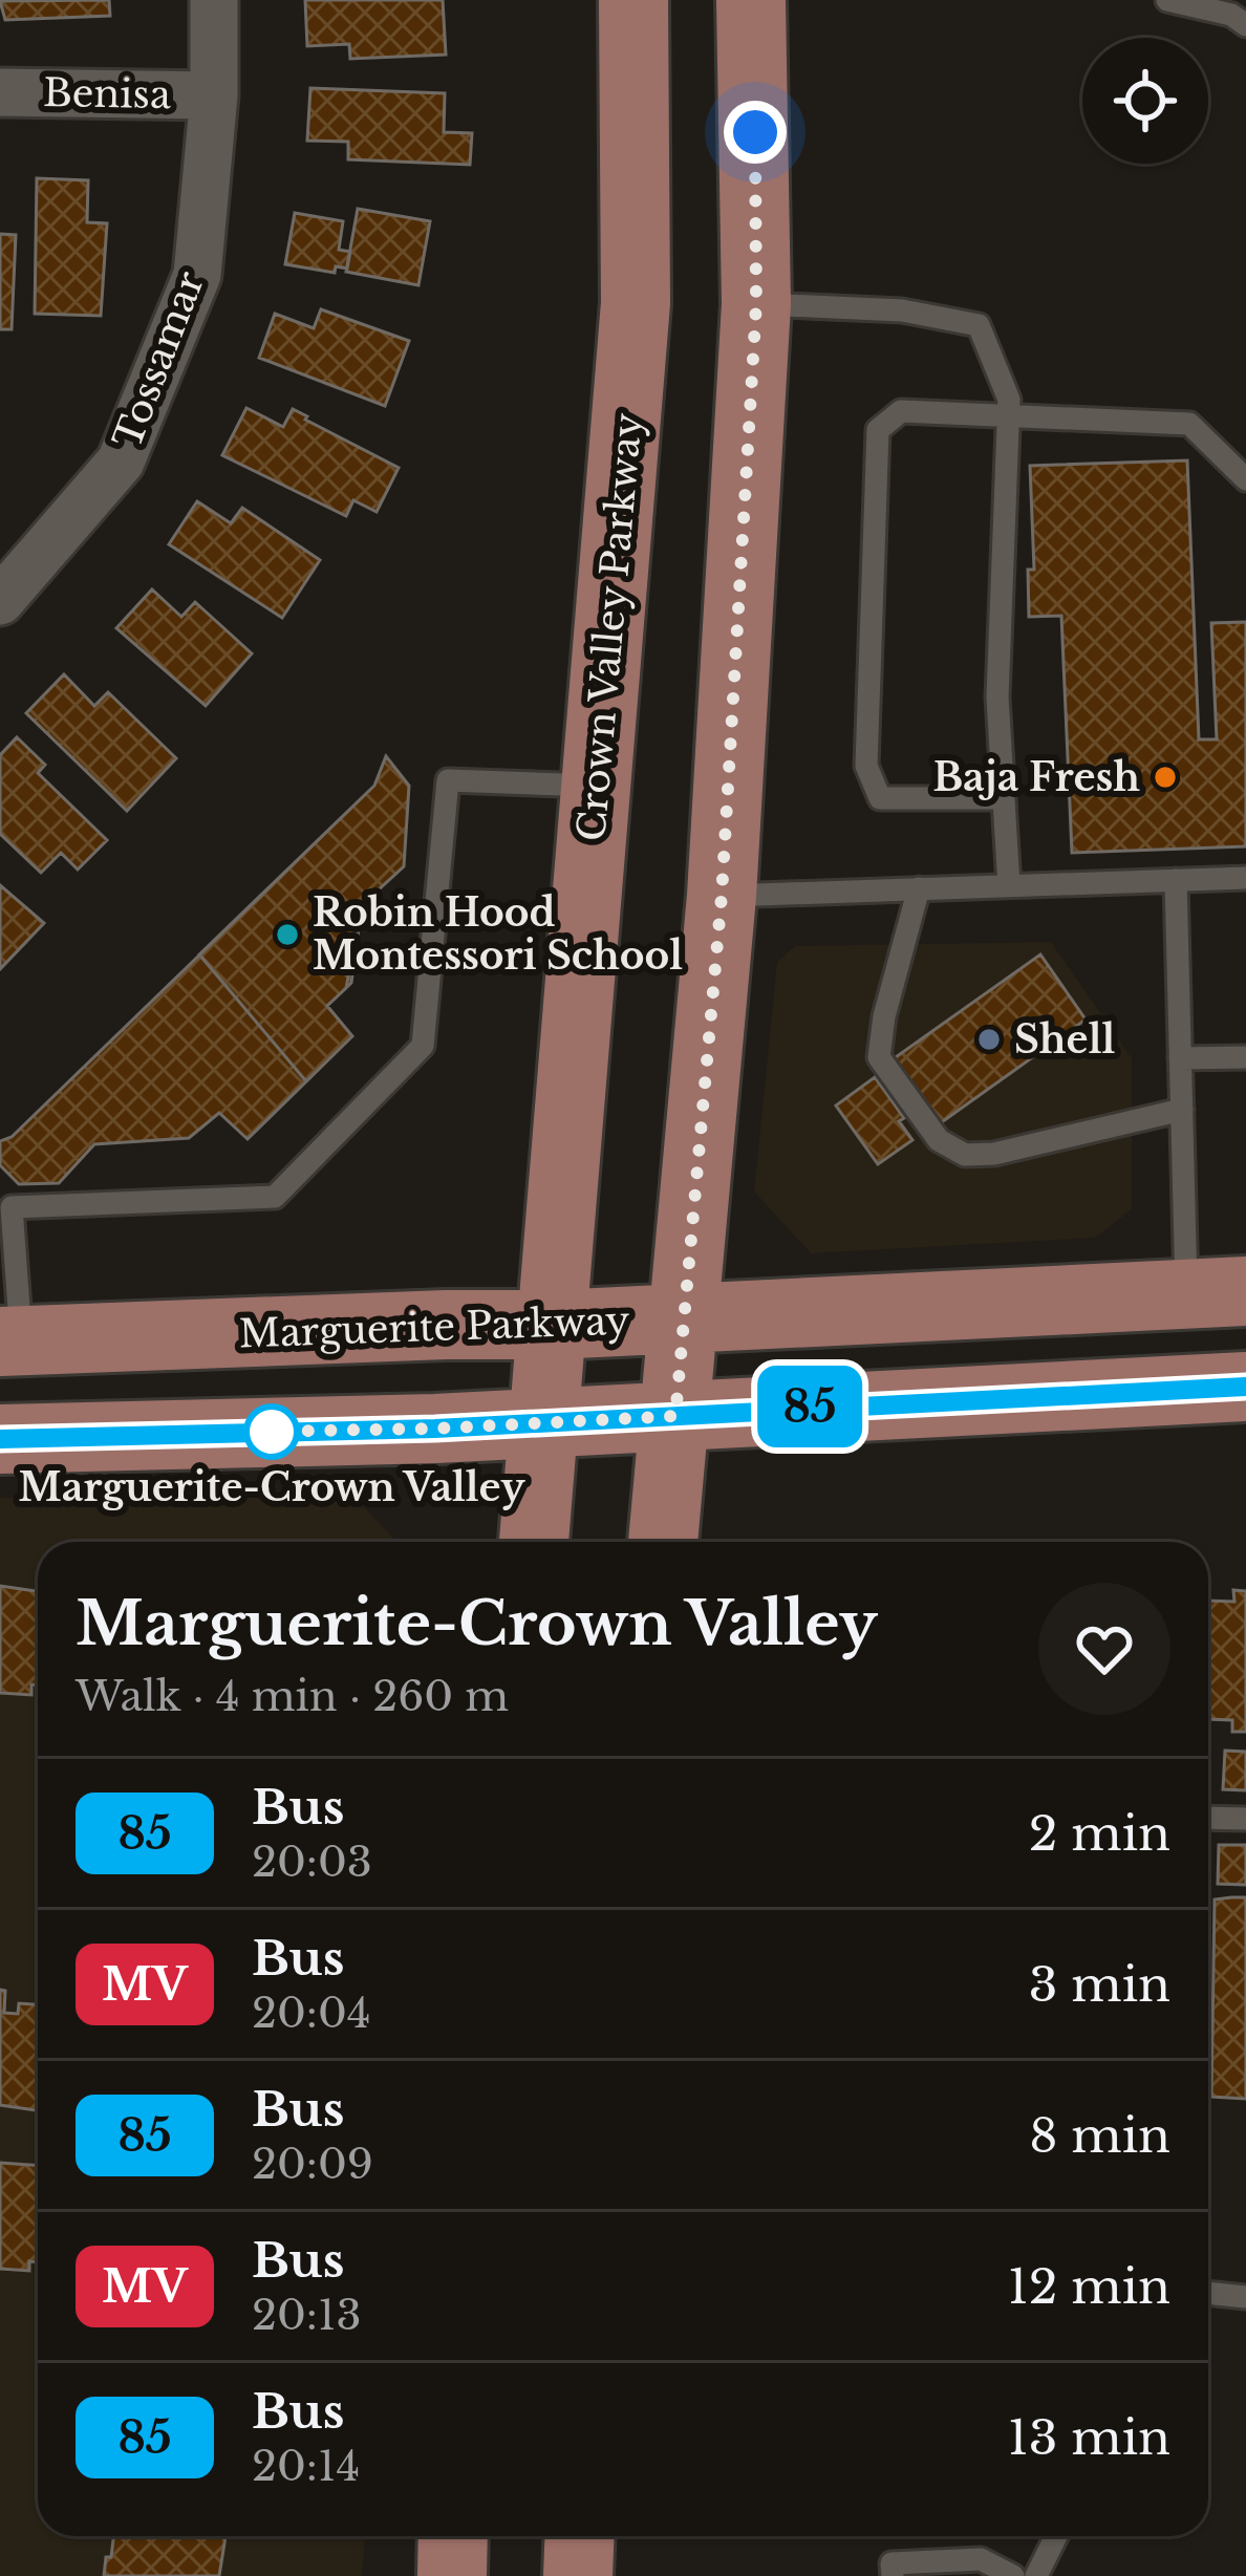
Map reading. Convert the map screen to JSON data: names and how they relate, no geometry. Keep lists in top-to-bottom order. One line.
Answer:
{"streets":{"main road":["Crown Valley Parkway","Marguerite Parkway"],"street":["Benisa","Tossamar"]},"crossings":[["Benisa","Tossamar"],["Crown Valley Parkway","Marguerite Parkway"]],"places":["Baja Fresh","Robin Hood Montessori School","Shell","Marguerite-Crown Valley"],"lines":["bus line 85"],"page":{"on_map":"85","heading":["Marguerite-Crown Valley","Walk · 4 min · 260 m"],"list":[{"mark":"85","name":"Bus","note":"20:03","value":"2 min"},{"mark":"MV","name":"Bus","note":"20:04","value":"3 min"},{"mark":"85","name":"Bus","note":"20:09","value":"8 min"},{"mark":"MV","name":"Bus","note":"20:13","value":"12 min"},{"mark":"85","name":"Bus","note":"20:14","value":"13 min"}]}}
